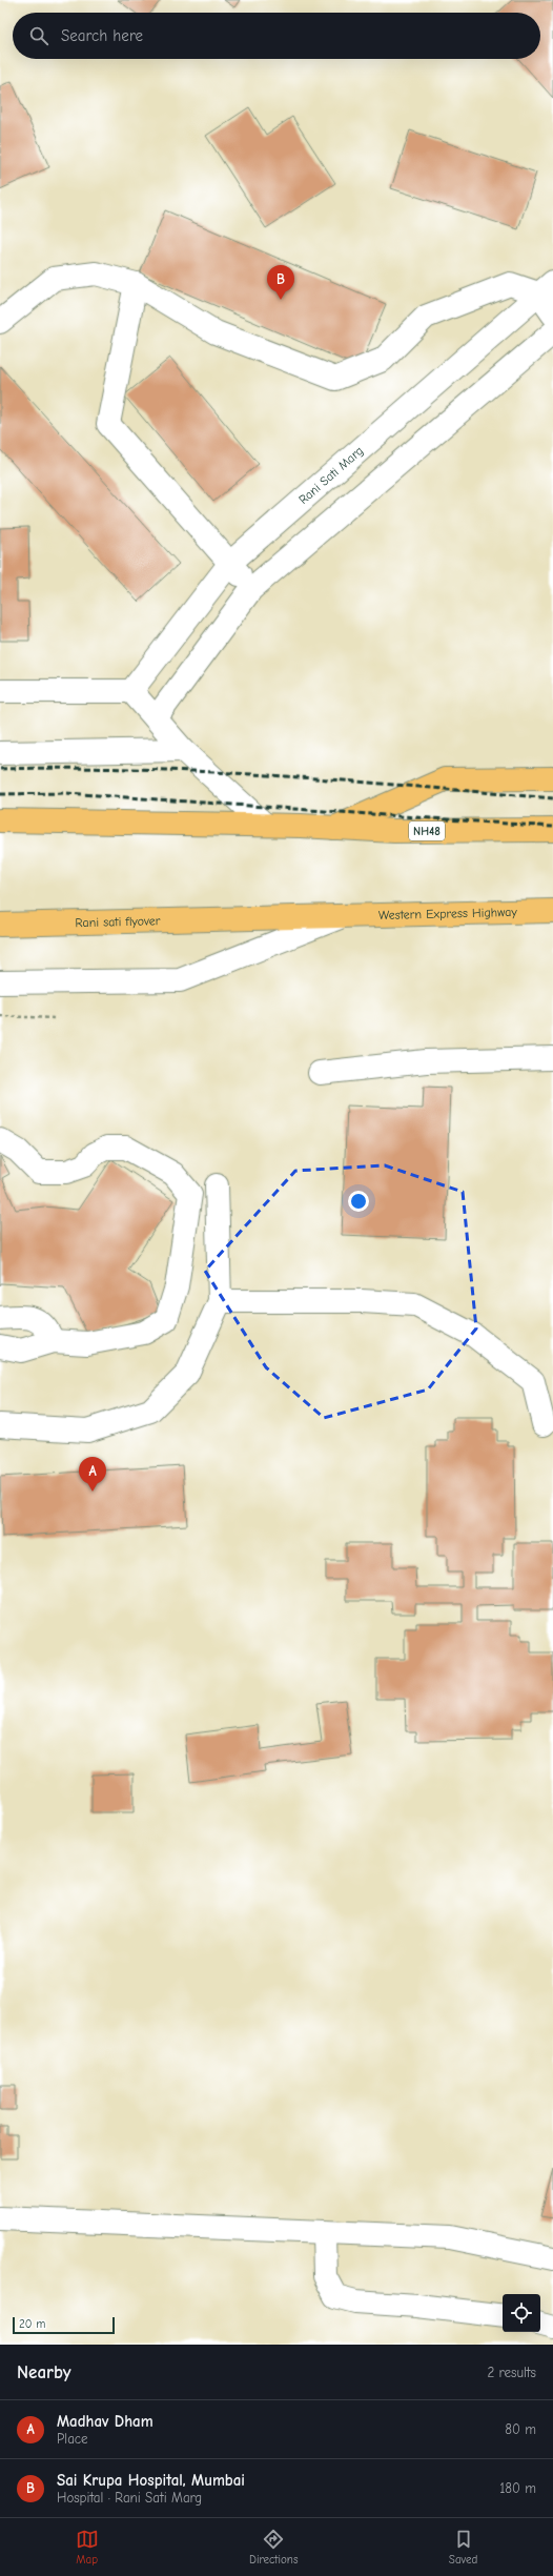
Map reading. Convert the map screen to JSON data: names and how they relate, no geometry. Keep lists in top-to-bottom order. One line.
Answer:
{"streets":{"main road":["NH48","Western Express Highway","Rani sati flyover"],"street":["Rani Sati Marg"]},"crossings":[["Western Express Highway","Rani sati flyover"]],"scale_bar":"20 m","page":{"search":"Search here","pins":["B","A"],"scale":"20 m","heading":["Nearby","2 results"],"list":[{"mark":"A","name":"Madhav Dham","note":"Place","value":"80 m"},{"mark":"B","name":"Sai Krupa Hospital, Mumbai","note":"Hospital · Rani Sati Marg","value":"180 m"}],"nav":["Map","Directions","Saved"]}}
